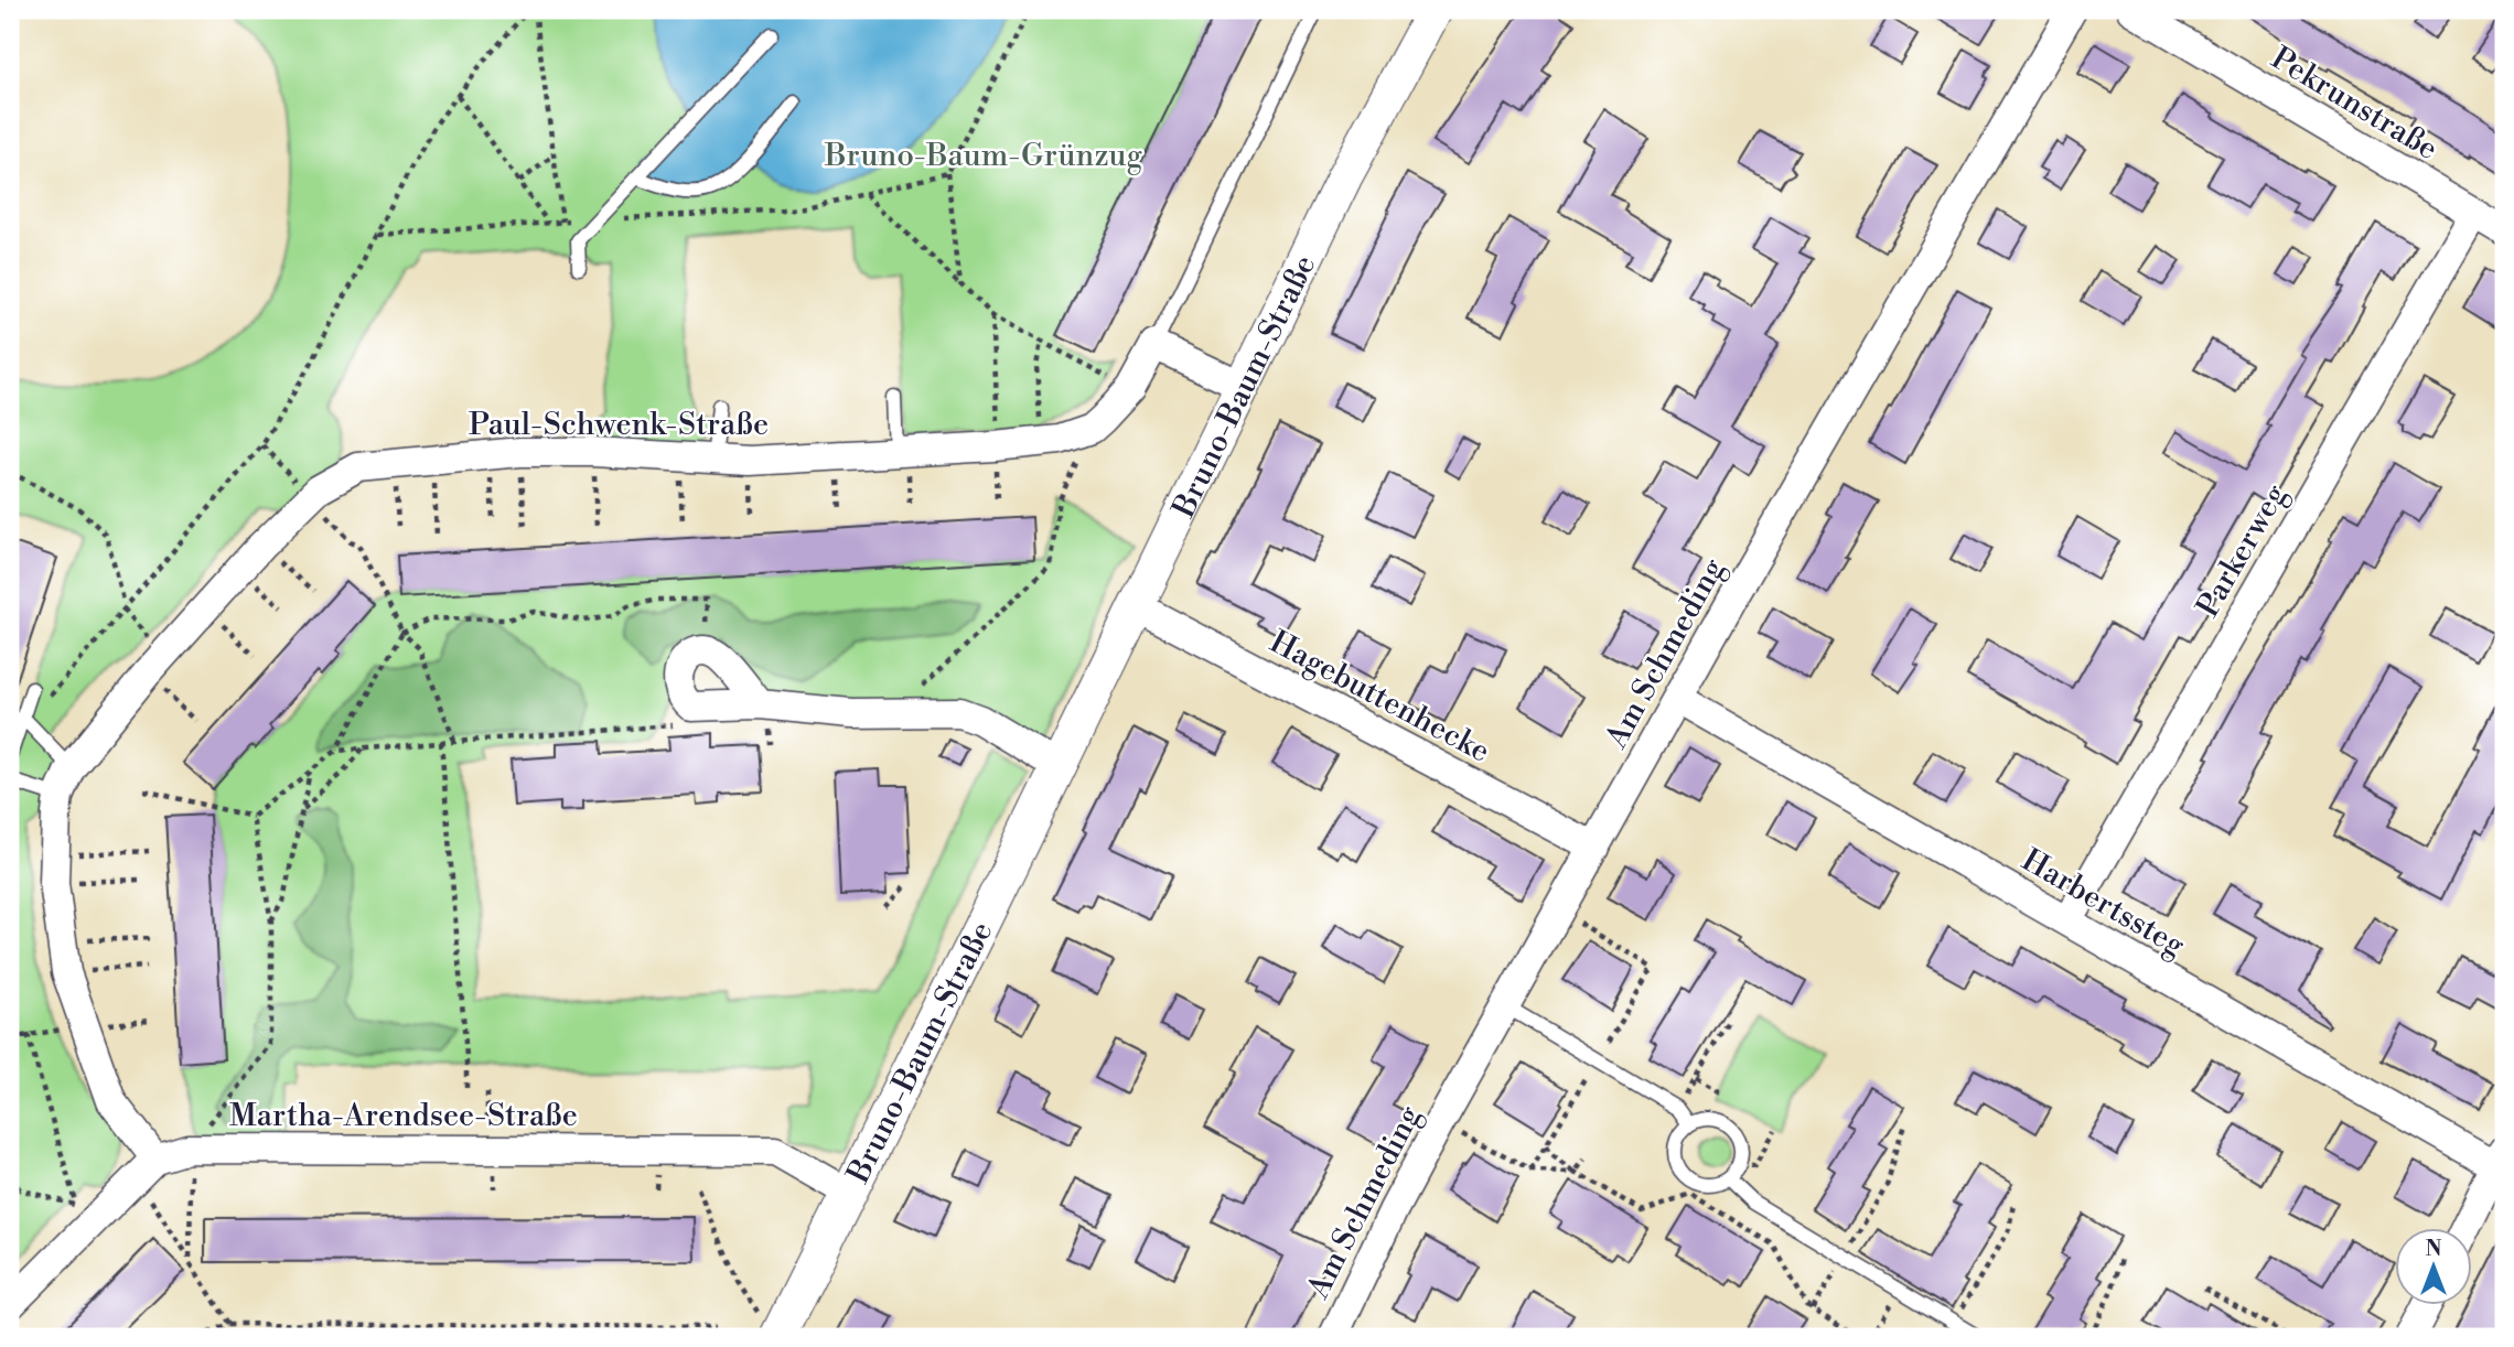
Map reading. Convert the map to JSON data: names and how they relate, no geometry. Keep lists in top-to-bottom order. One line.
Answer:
{"streets":{"street":["Pekrunstraße","Bruno-Baum-Straße","Paul-Schwenk-Straße","Parkerweg","Am Schmeding","Hagebuttenhecke","Harbertssteg","Martha-Arendsee-Straße"]},"crossings":[["Pekrunstraße","Parkerweg"],["Bruno-Baum-Straße","Hagebuttenhecke"],["Bruno-Baum-Straße","Martha-Arendsee-Straße"],["Paul-Schwenk-Straße","Martha-Arendsee-Straße"],["Parkerweg","Harbertssteg"],["Am Schmeding","Hagebuttenhecke"],["Am Schmeding","Harbertssteg"]],"parks":["Bruno-Baum-Grünzug"],"north":"top"}
